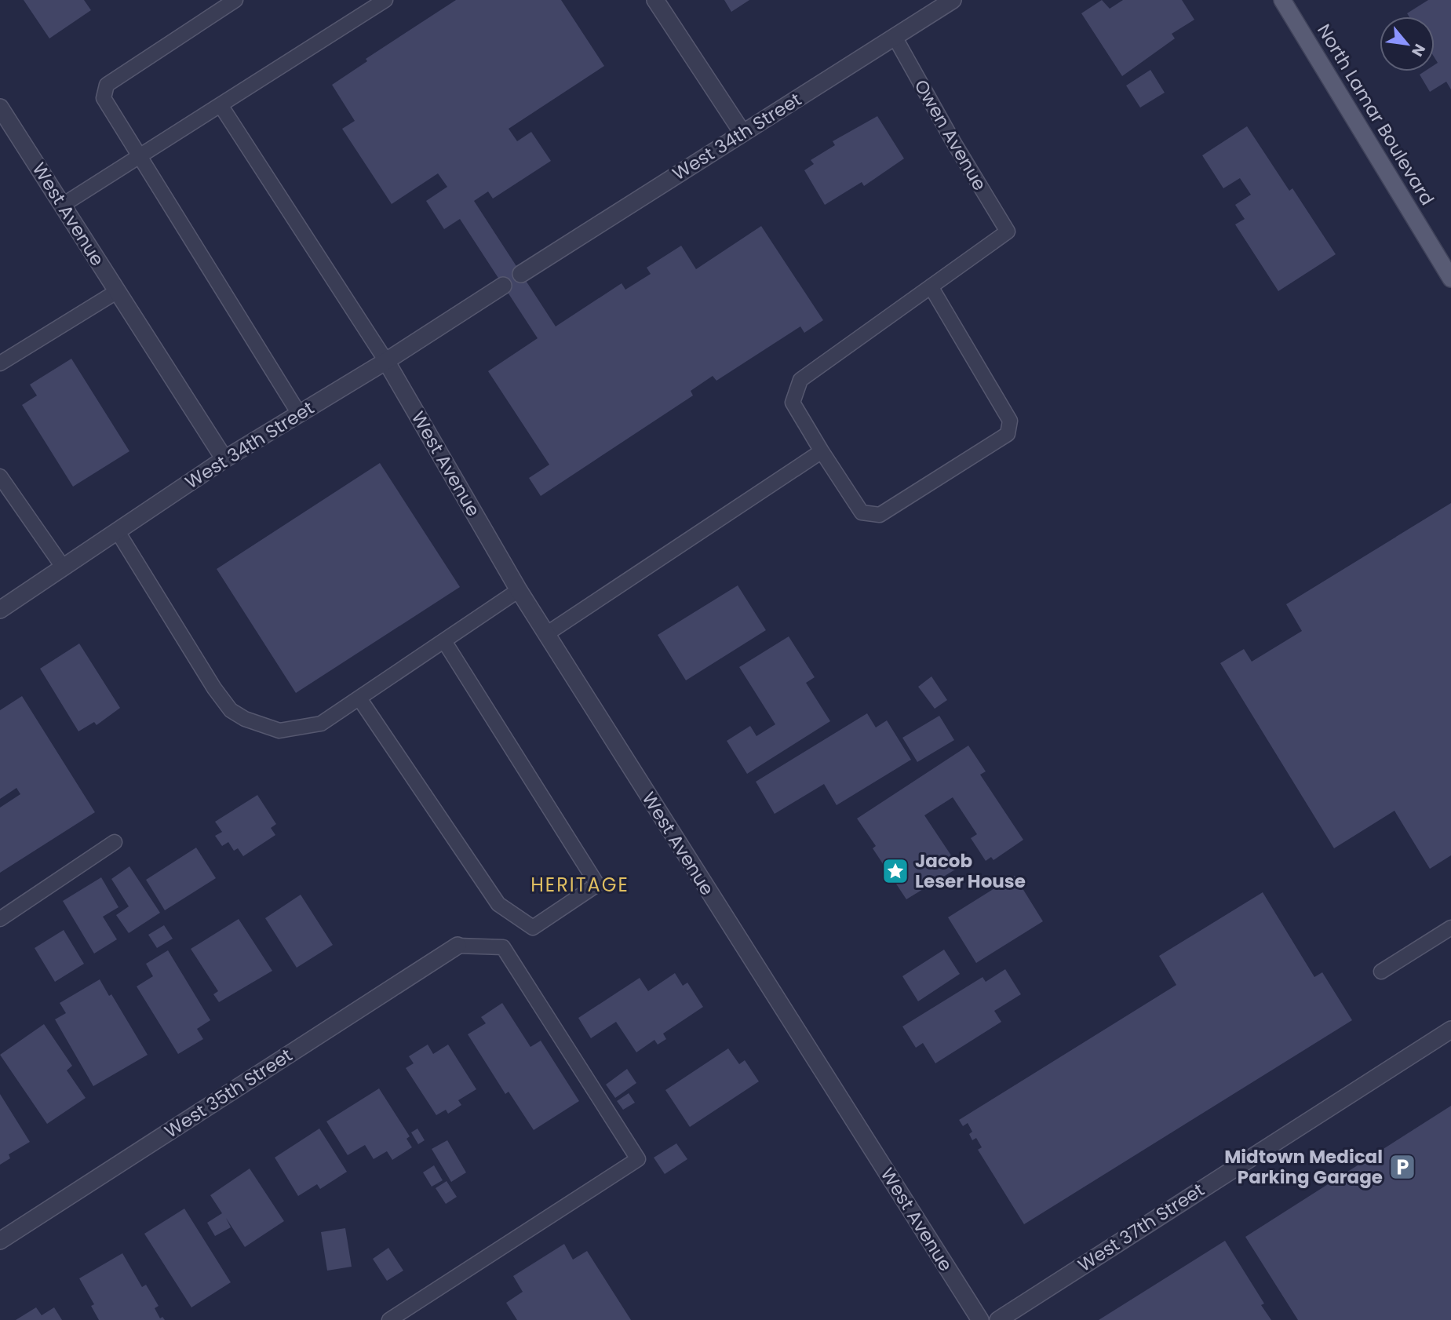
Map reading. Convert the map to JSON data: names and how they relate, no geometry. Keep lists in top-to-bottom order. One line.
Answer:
{"streets":{"main road":["North Lamar Boulevard"],"street":["West 34th Street","West Avenue","West 35th Street","West 37th Street"],"lane":["Owen Avenue"]},"crossings":[["Owen Avenue","West 34th Street"],["West 34th Street","West Avenue"]],"districts":["HERITAGE"],"places":{"place":["Jacob Leser House"],"parking":["Midtown Medical Parking Garage"]},"north":"bottom right"}
